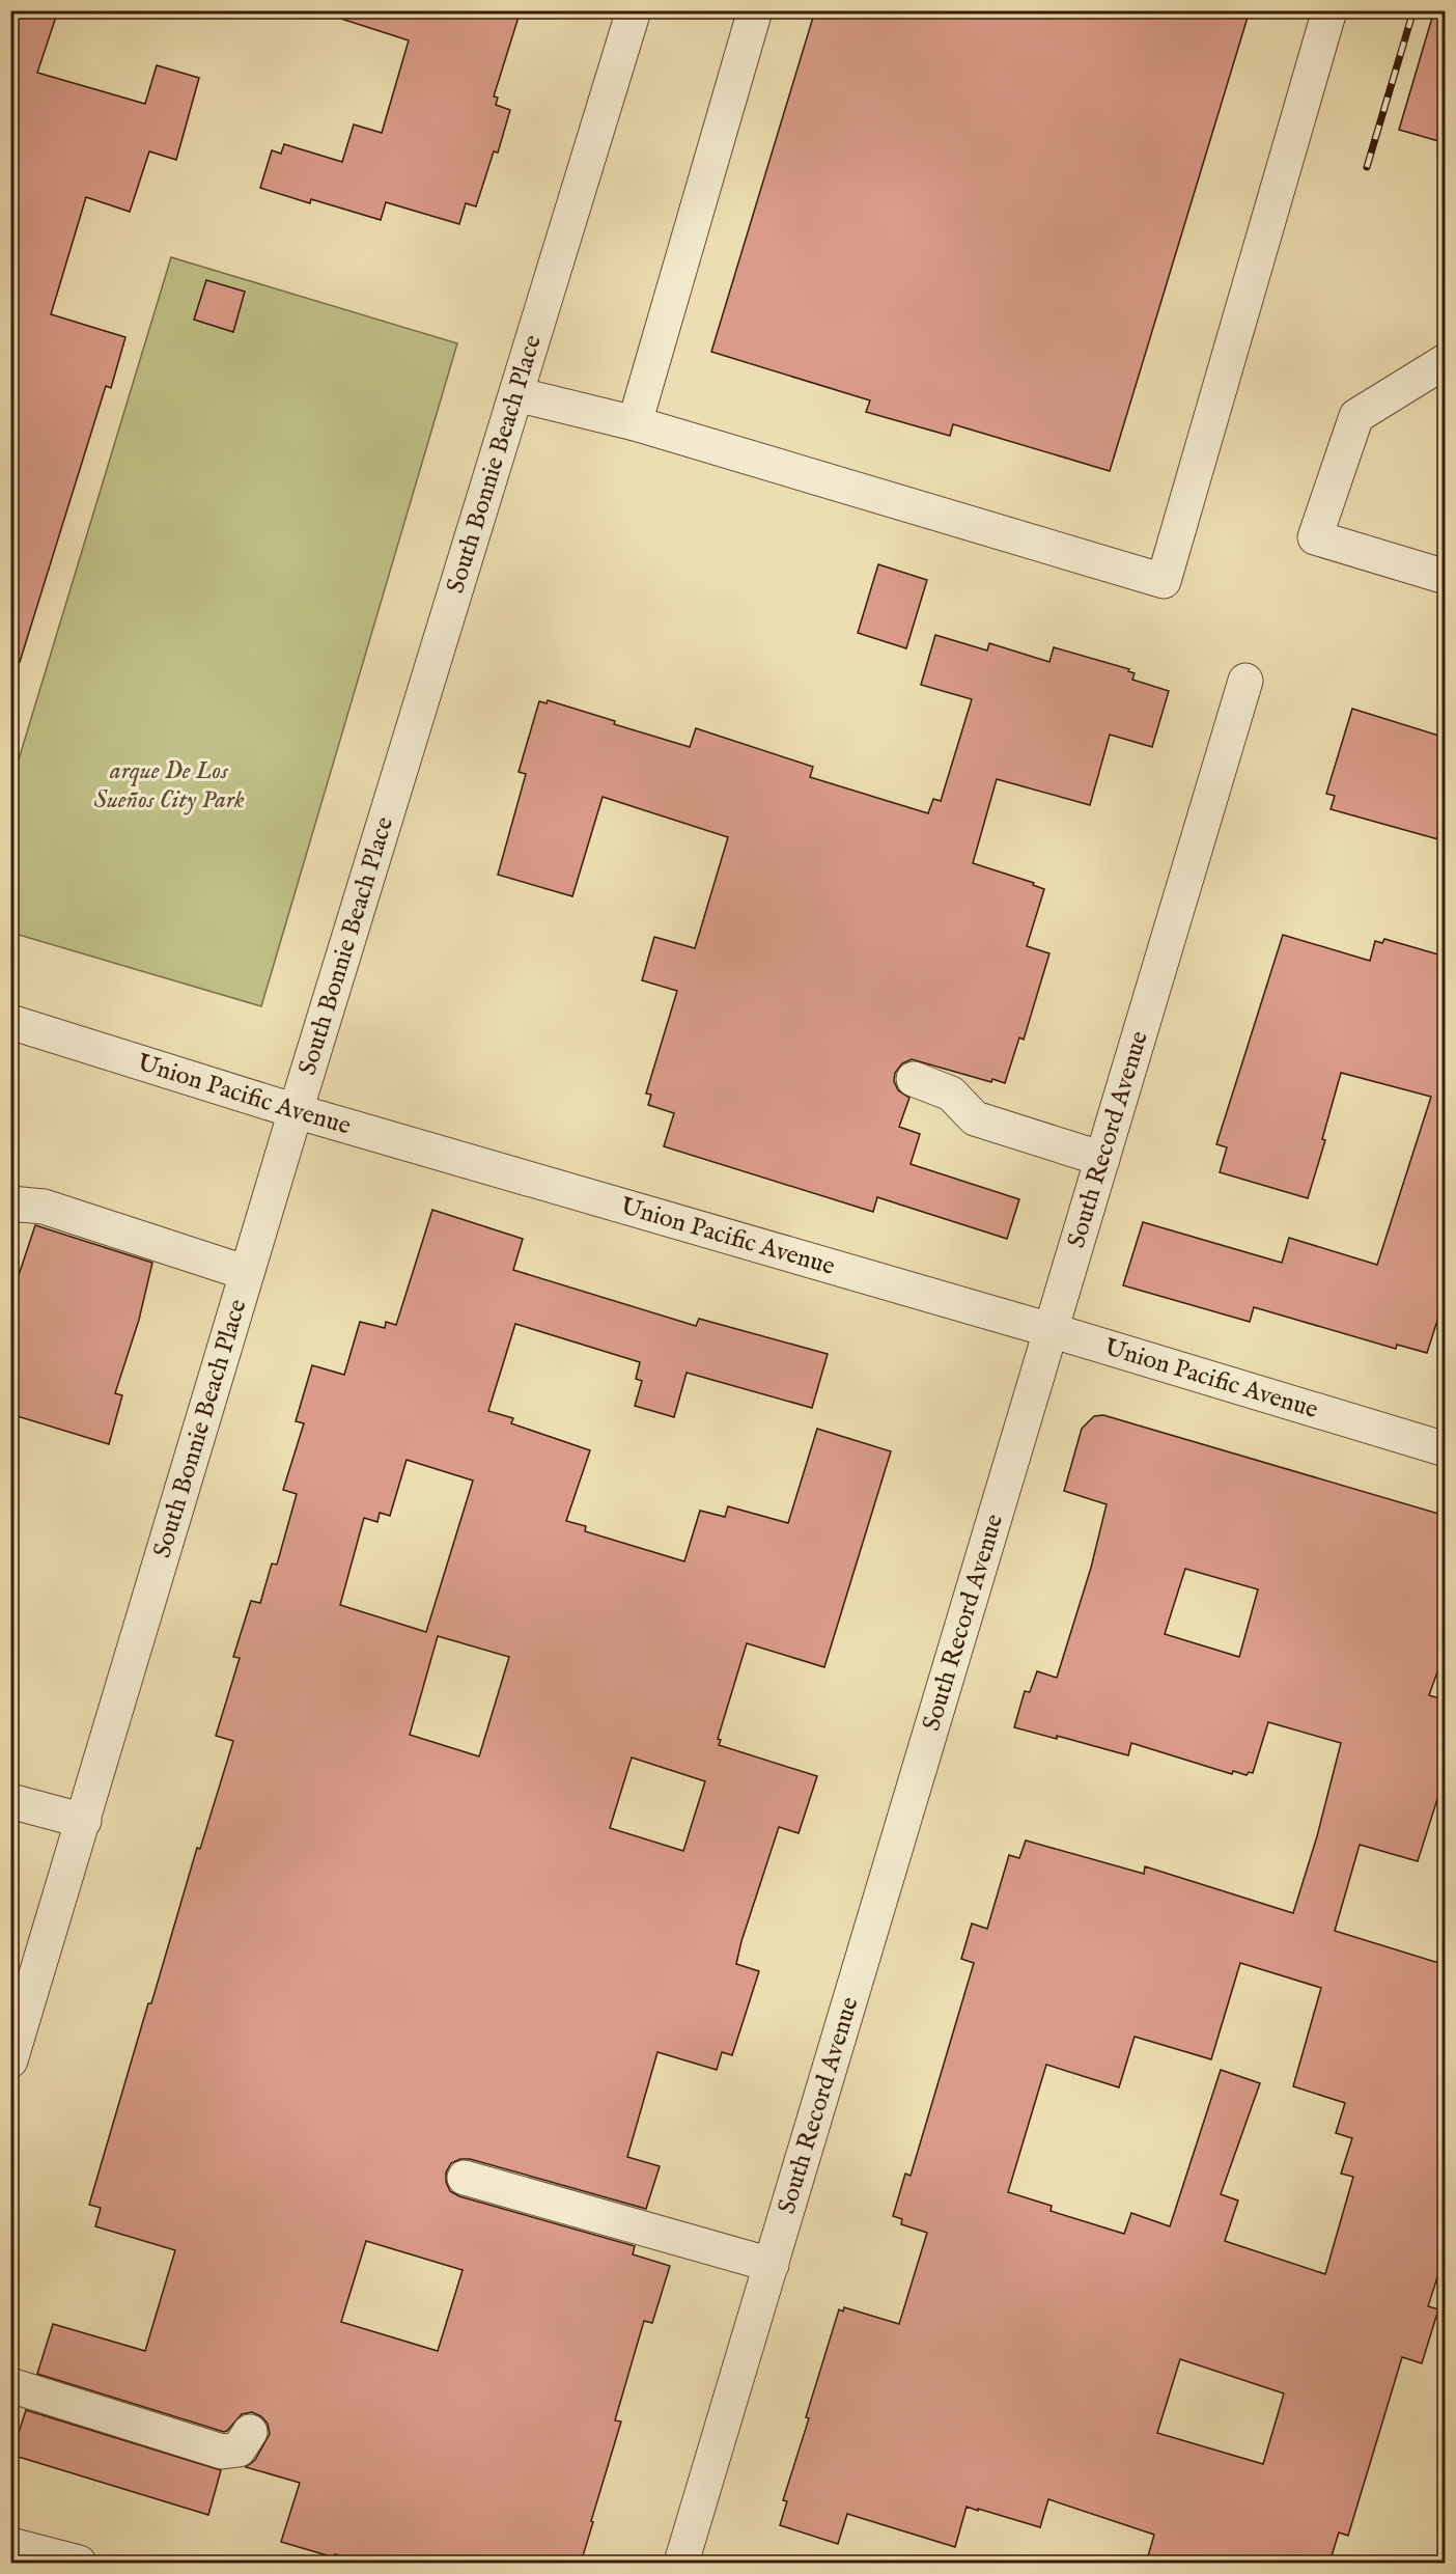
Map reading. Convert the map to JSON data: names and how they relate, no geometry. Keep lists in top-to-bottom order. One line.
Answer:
{"streets":{"street":["South Bonnie Beach Place","Union Pacific Avenue","South Record Avenue"]},"crossings":[["South Bonnie Beach Place","Union Pacific Avenue"],["Union Pacific Avenue","South Record Avenue"]],"parks":["arque De Los Sueños City Park"]}
